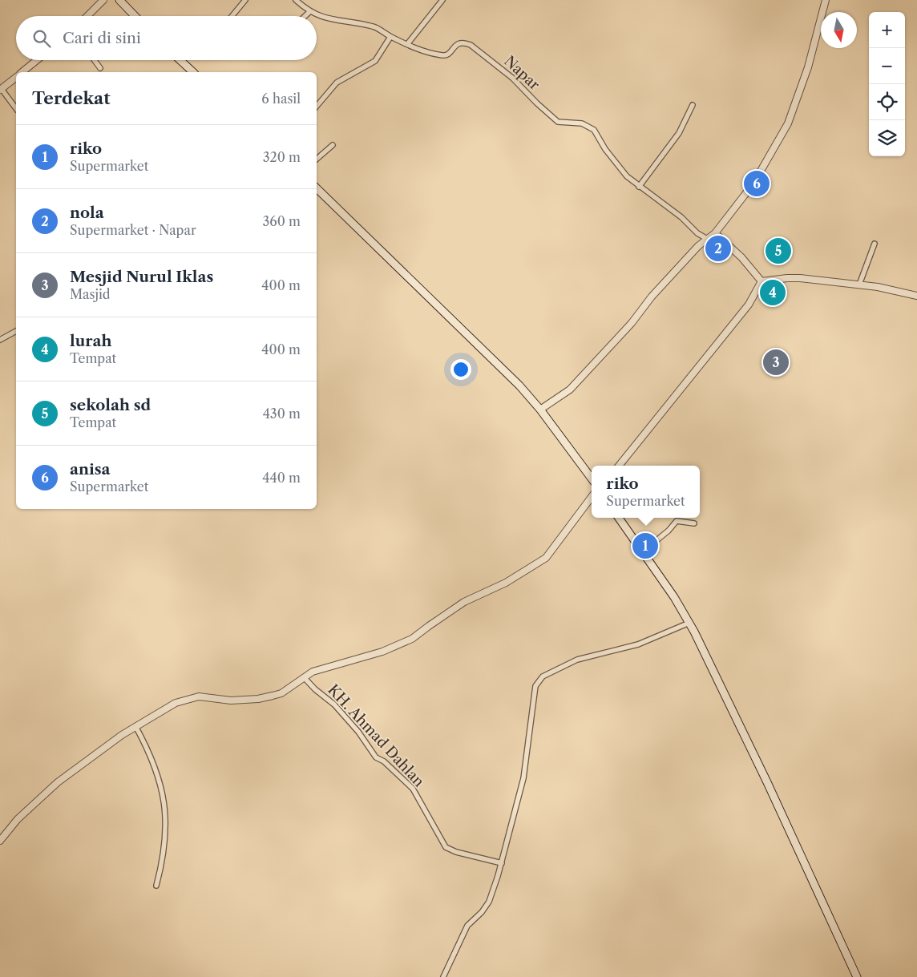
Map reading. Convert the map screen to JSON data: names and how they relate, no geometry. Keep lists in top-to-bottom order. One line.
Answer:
{"streets":{"street":["Napar","KH. Ahmad Dahlan"]},"north":"bottom","page":{"map_buttons":["+","−"],"search":"Cari di sini","heading":["Terdekat","6 hasil"],"list":[{"mark":"1","name":"riko","note":"Supermarket","value":"320 m"},{"mark":"2","name":"nola","note":"Supermarket · Napar","value":"360 m"},{"mark":"3","name":"Mesjid Nurul Iklas","note":"Masjid","value":"400 m"},{"mark":"4","name":"lurah","note":"Tempat","value":"400 m"},{"mark":"5","name":"sekolah sd","note":"Tempat","value":"430 m"},{"mark":"6","name":"anisa","note":"Supermarket","value":"440 m"}],"pins":["6","2","5","4","3","1"],"popup":["riko","Supermarket"]}}
